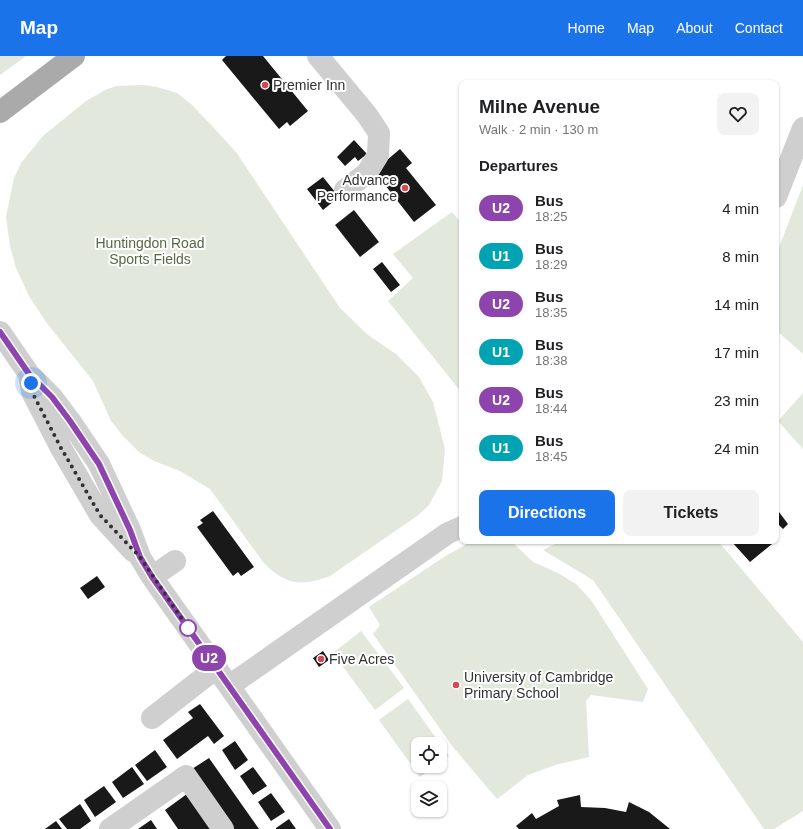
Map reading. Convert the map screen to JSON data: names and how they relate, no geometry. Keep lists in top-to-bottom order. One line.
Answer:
{"parks":["Huntingdon Road Sports Fields"],"places":["Premier Inn","Advance Performance","Five Acres","University of Cambridge Primary School"],"lines":["bus line U2"],"page":{"header":"Map","nav":["Home","Map","About","Contact"],"on_map":"U2","heading":[["Milne Avenue","Walk · 2 min · 130 m"],"Departures"],"list":[{"mark":"U2","name":"Bus","note":"18:25","value":"4 min"},{"mark":"U1","name":"Bus","note":"18:29","value":"8 min"},{"mark":"U2","name":"Bus","note":"18:35","value":"14 min"},{"mark":"U1","name":"Bus","note":"18:38","value":"17 min"},{"mark":"U2","name":"Bus","note":"18:44","value":"23 min"},{"mark":"U1","name":"Bus","note":"18:45","value":"24 min"}],"buttons":["Directions","Tickets"]}}
